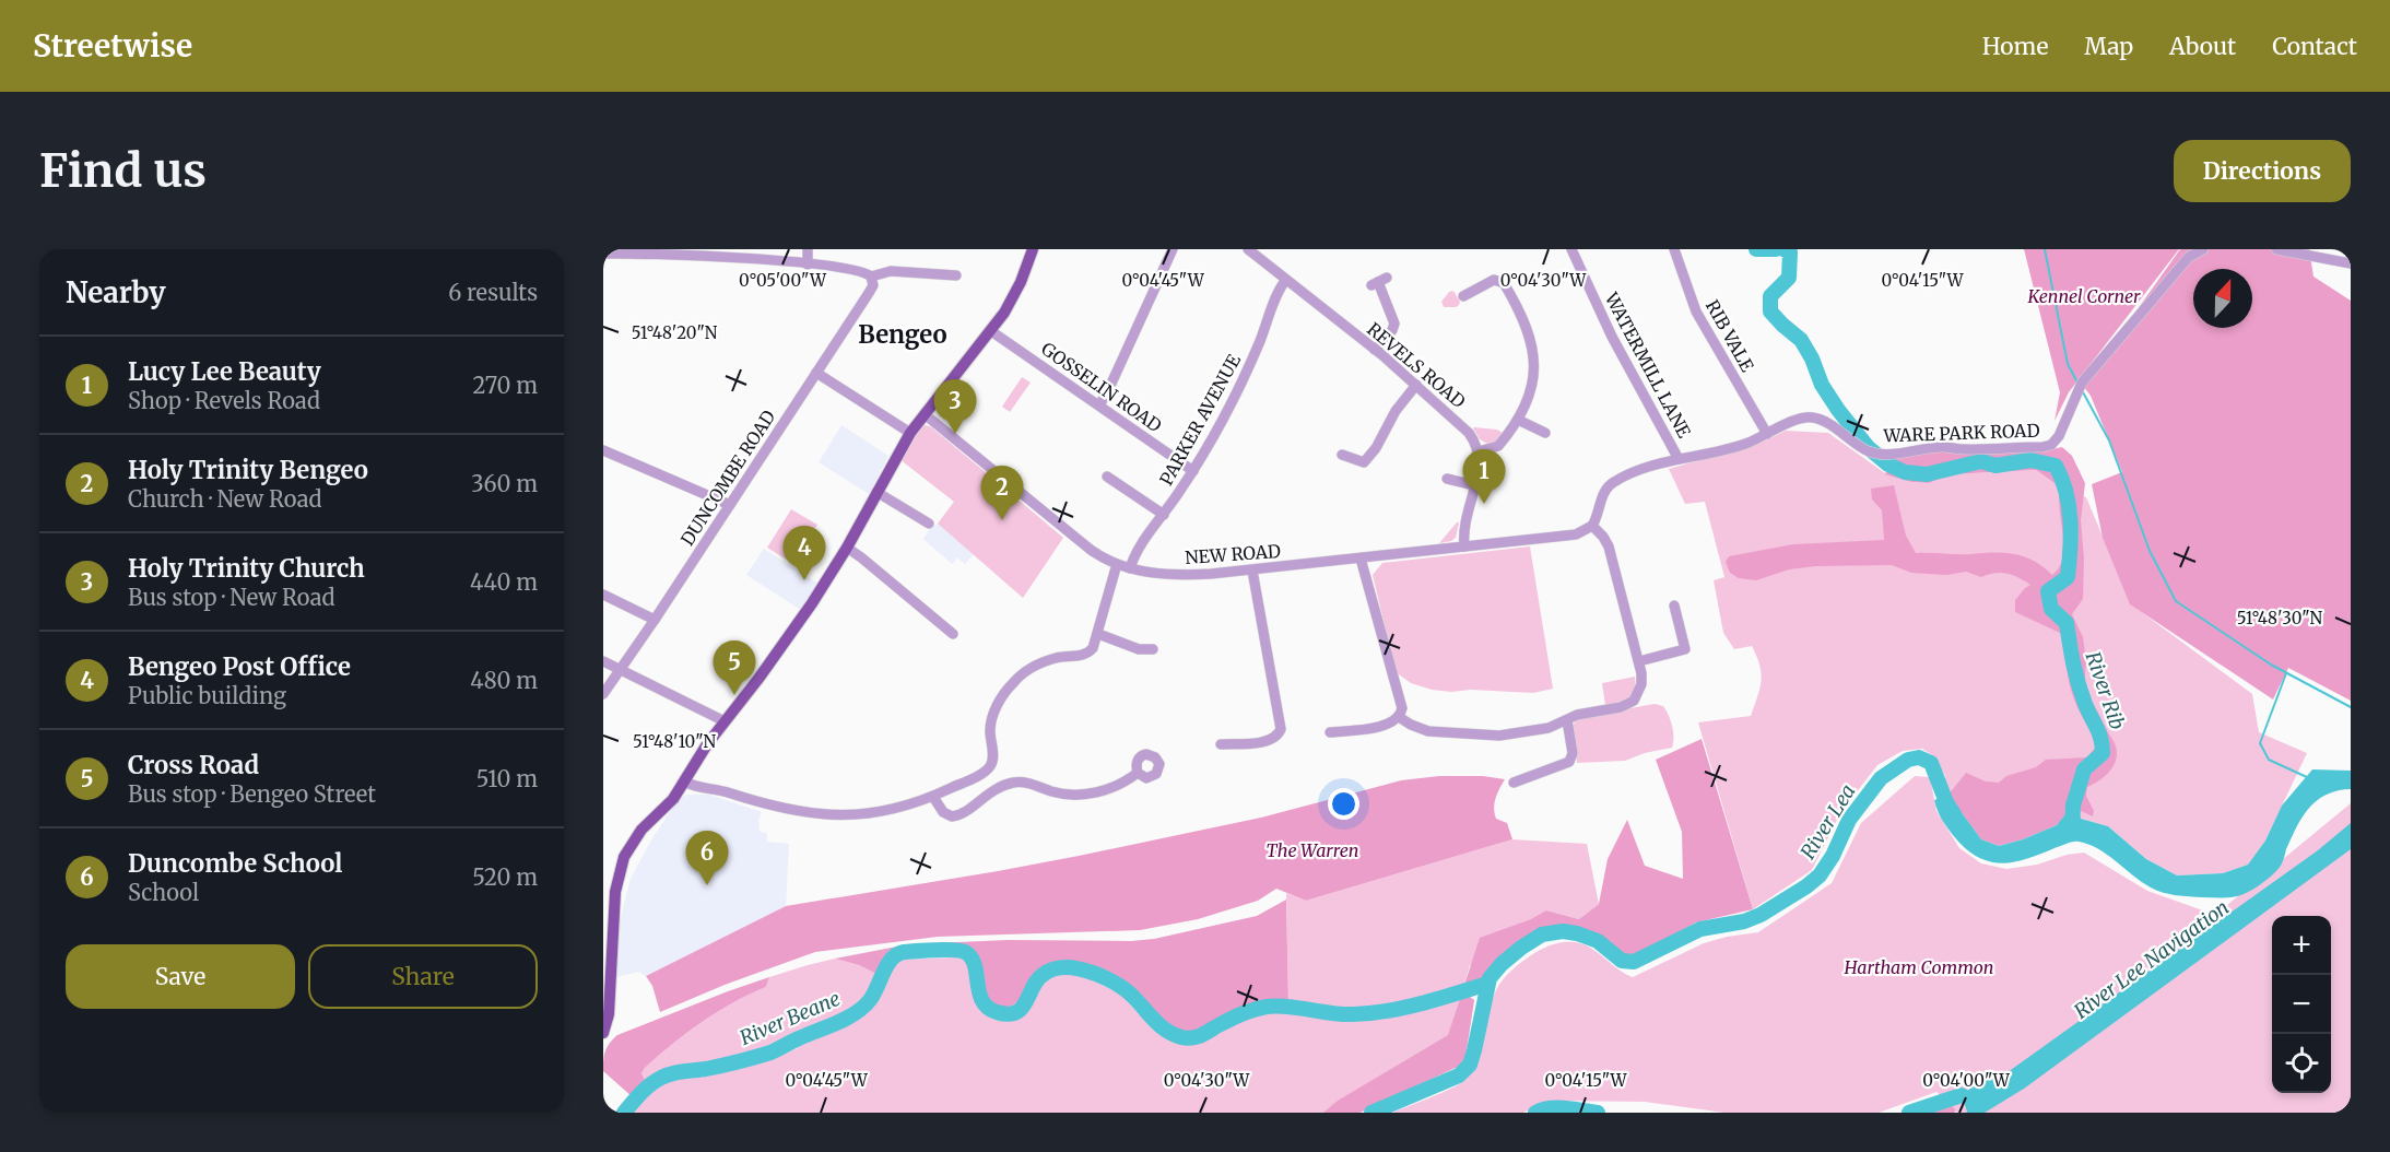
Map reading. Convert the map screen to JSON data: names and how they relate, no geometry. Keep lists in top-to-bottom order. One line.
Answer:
{"streets":{"street":["RIB VALE","REVELS ROAD","WATERMILL LANE","GOSSELIN ROAD","PARKER AVENUE","WARE PARK ROAD","DUNCOMBE ROAD","NEW ROAD"]},"crossings":[["RIB VALE","WARE PARK ROAD"],["REVELS ROAD","PARKER AVENUE"],["WATERMILL LANE","WARE PARK ROAD"],["GOSSELIN ROAD","PARKER AVENUE"],["PARKER AVENUE","NEW ROAD"],["WARE PARK ROAD","NEW ROAD"]],"districts":["Bengeo"],"water":["River Rib","River Lea","River Lee Navigation","River Beane"],"parks":["Kennel Corner","The Warren","Hartham Common"],"north":"top","page":{"header":"Streetwise","nav":["Home","Map","About","Contact"],"buttons":["Directions",["Save","Share"]],"title":"Find us","heading":["Nearby","6 results"],"list":[{"mark":"1","name":"Lucy Lee Beauty","note":"Shop · Revels Road","value":"270 m"},{"mark":"2","name":"Holy Trinity Bengeo","note":"Church · New Road","value":"360 m"},{"mark":"3","name":"Holy Trinity Church","note":"Bus stop · New Road","value":"440 m"},{"mark":"4","name":"Bengeo Post Office","note":"Public building","value":"480 m"},{"mark":"5","name":"Cross Road","note":"Bus stop · Bengeo Street","value":"510 m"},{"mark":"6","name":"Duncombe School","note":"School","value":"520 m"}],"pins":["3","1","2","4","5","6"],"map_buttons":["+","−"]},"coordinates":["0°04'45\"W","0°05'00\"W","0°04'30\"W","0°04'15\"W","51°48'20\"N","51°48'30\"N","51°48'10\"N","0°04'00\"W"]}
